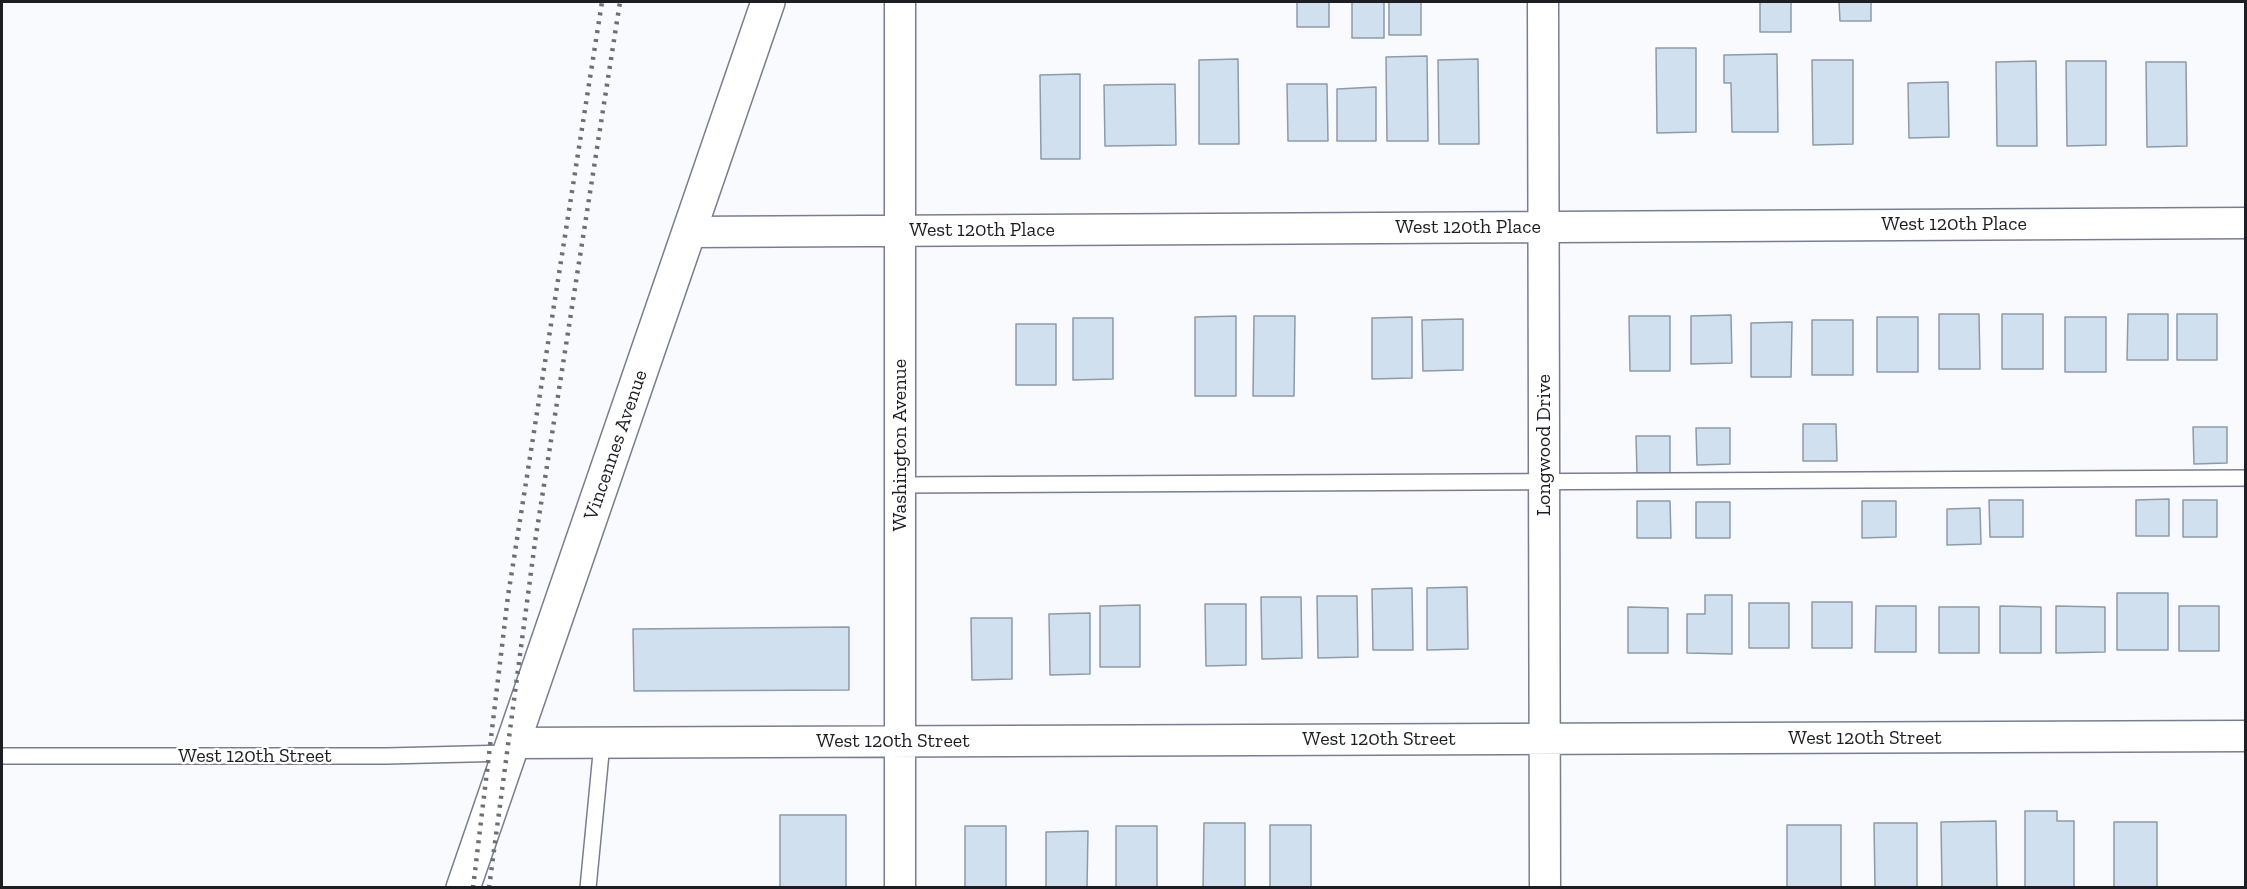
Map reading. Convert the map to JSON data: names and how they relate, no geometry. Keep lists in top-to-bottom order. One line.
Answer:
{"streets":{"main road":["Vincennes Avenue"],"street":["West 120th Place","Washington Avenue","Longwood Drive","West 120th Street"]},"crossings":[["West 120th Place","Vincennes Avenue"],["West 120th Place","Washington Avenue"],["West 120th Place","Longwood Drive"],["Vincennes Avenue","West 120th Street"],["Washington Avenue","West 120th Street"],["Longwood Drive","West 120th Street"]]}
